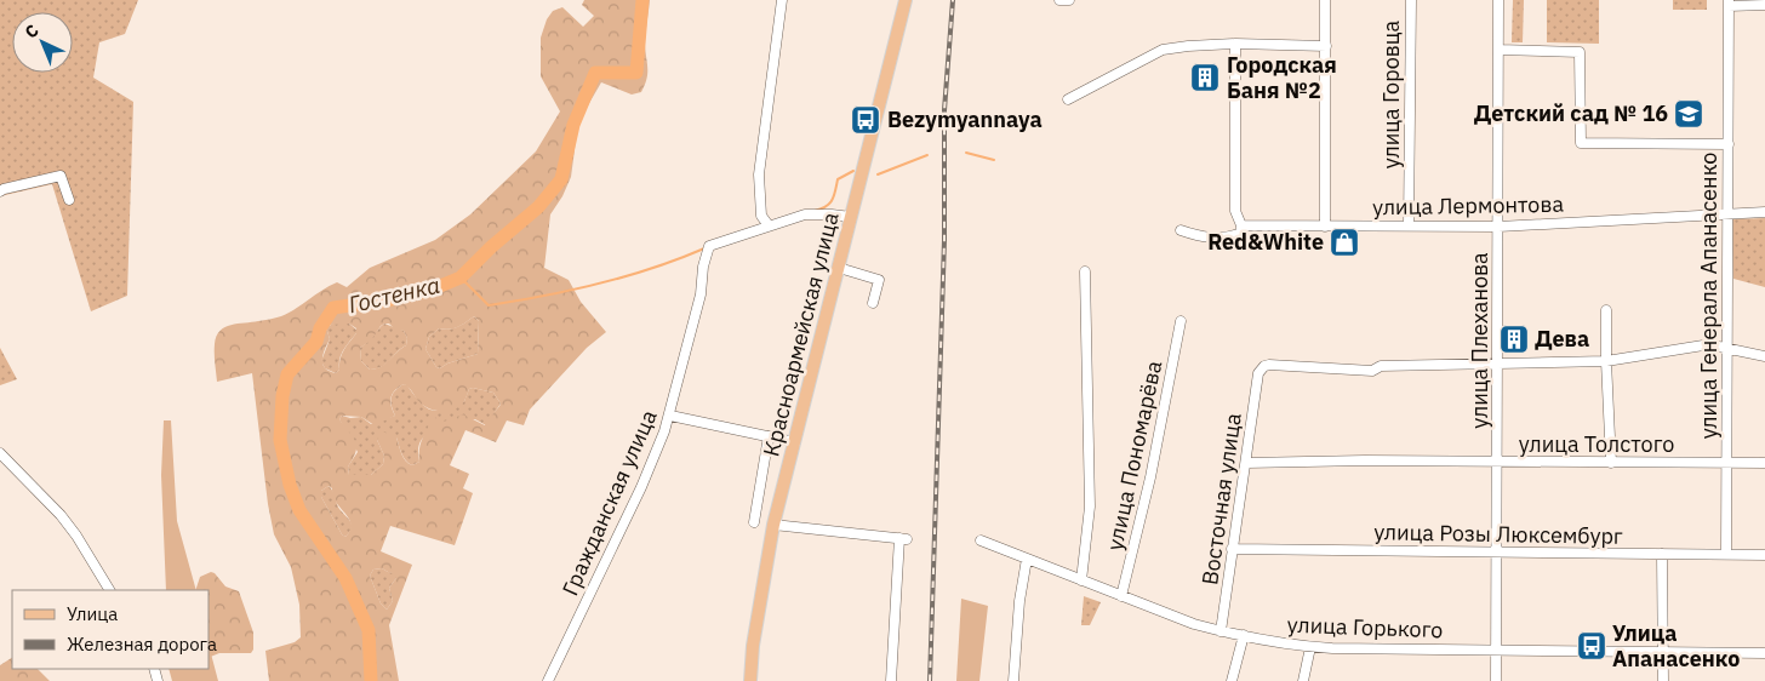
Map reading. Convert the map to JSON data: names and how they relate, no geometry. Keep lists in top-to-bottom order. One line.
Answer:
{"streets":{"main road":["Красноармейская улица"],"street":["улица Горовца","улица Лермонтова","улица Генерала Апанасенко","улица Плеханова","улица Толстого","улица Пономарёва","Восточная улица","Гражданская улица","улица Розы Люксембург","улица Горького"]},"crossings":[["улица Горовца","улица Лермонтова"],["улица Лермонтова","улица Генерала Апанасенко"],["улица Лермонтова","улица Плеханова"],["улица Генерала Апанасенко","улица Толстого"],["улица Генерала Апанасенко","улица Розы Люксембург"],["улица Плеханова","улица Толстого"],["улица Плеханова","Восточная улица"],["улица Плеханова","улица Розы Люксембург"],["улица Плеханова","улица Горького"],["улица Толстого","Восточная улица"],["улица Пономарёва","улица Горького"],["Восточная улица","улица Розы Люксембург"],["Восточная улица","улица Горького"]],"water":["Гостенка"],"places":{"building":["Городская Баня №2","Дева"],"school or university":["Детский сад № 16"],"bus stop":["Bezymyannaya","Улица Апанасенко"],"shop":["Red&White"]},"legend":["Улица","Железная дорога"],"north":"top left"}
